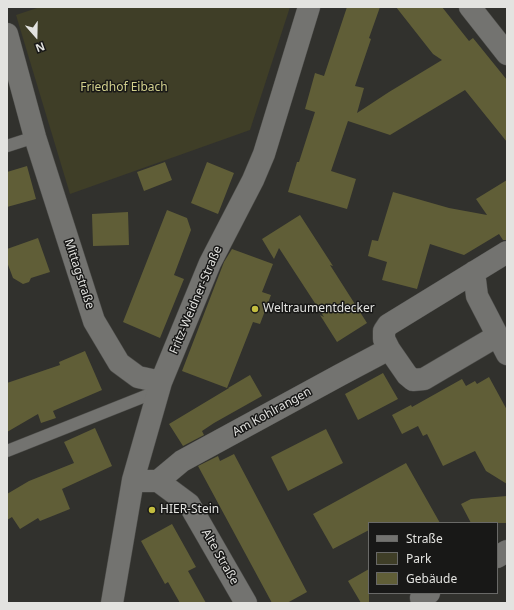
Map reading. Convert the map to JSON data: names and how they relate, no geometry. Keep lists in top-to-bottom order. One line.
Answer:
{"streets":{"street":["Mittagstraße","Fritz-Weidner-Straße","Am Kohlrangen","Alte Straße"]},"crossings":[["Mittagstraße","Fritz-Weidner-Straße"],["Am Kohlrangen","Alte Straße"]],"parks":["Friedhof Eibach"],"places":["Weltraumentdecker","HIER-Stein"],"legend":["Straße","Park","Gebäude"],"north":"bottom"}
